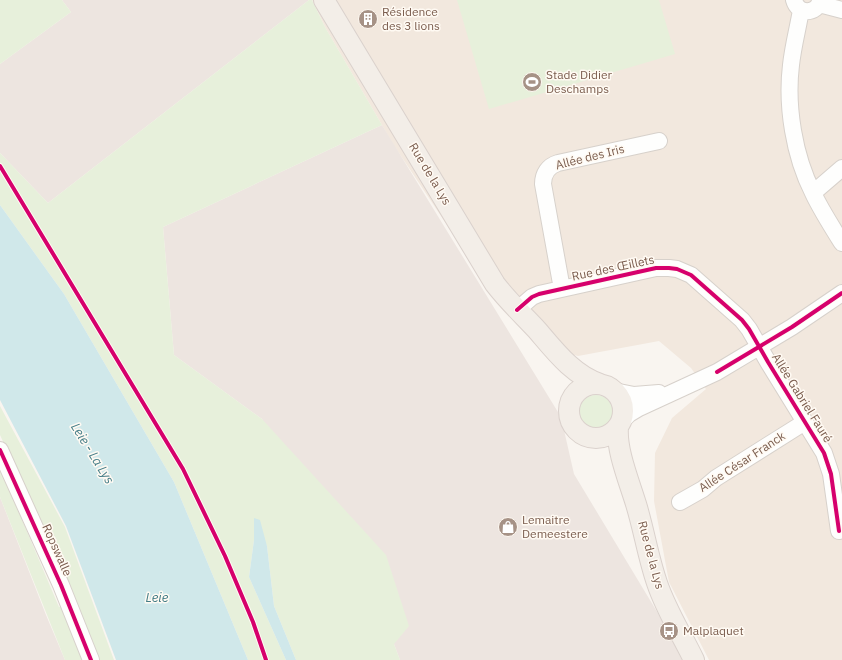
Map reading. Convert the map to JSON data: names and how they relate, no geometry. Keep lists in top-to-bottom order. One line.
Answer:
{"streets":{"main road":["Rue de la Lys"],"street":["Allée des Iris","Rue des Œillets","Allée Gabriel Fauré","Allée César Franck","Ropswalle"]},"crossings":[["Allée des Iris","Rue des Œillets"],["Rue de la Lys","Rue des Œillets"],["Rue des Œillets","Allée Gabriel Fauré"],["Allée Gabriel Fauré","Allée César Franck"]],"water":["Leie - La Lys","Leie"],"places":{"building":["Résidence des 3 lions"],"sports":["Stade Didier Deschamps"],"shop":["Lemaitre Demeestere"],"bus stop":["Malplaquet"]}}
